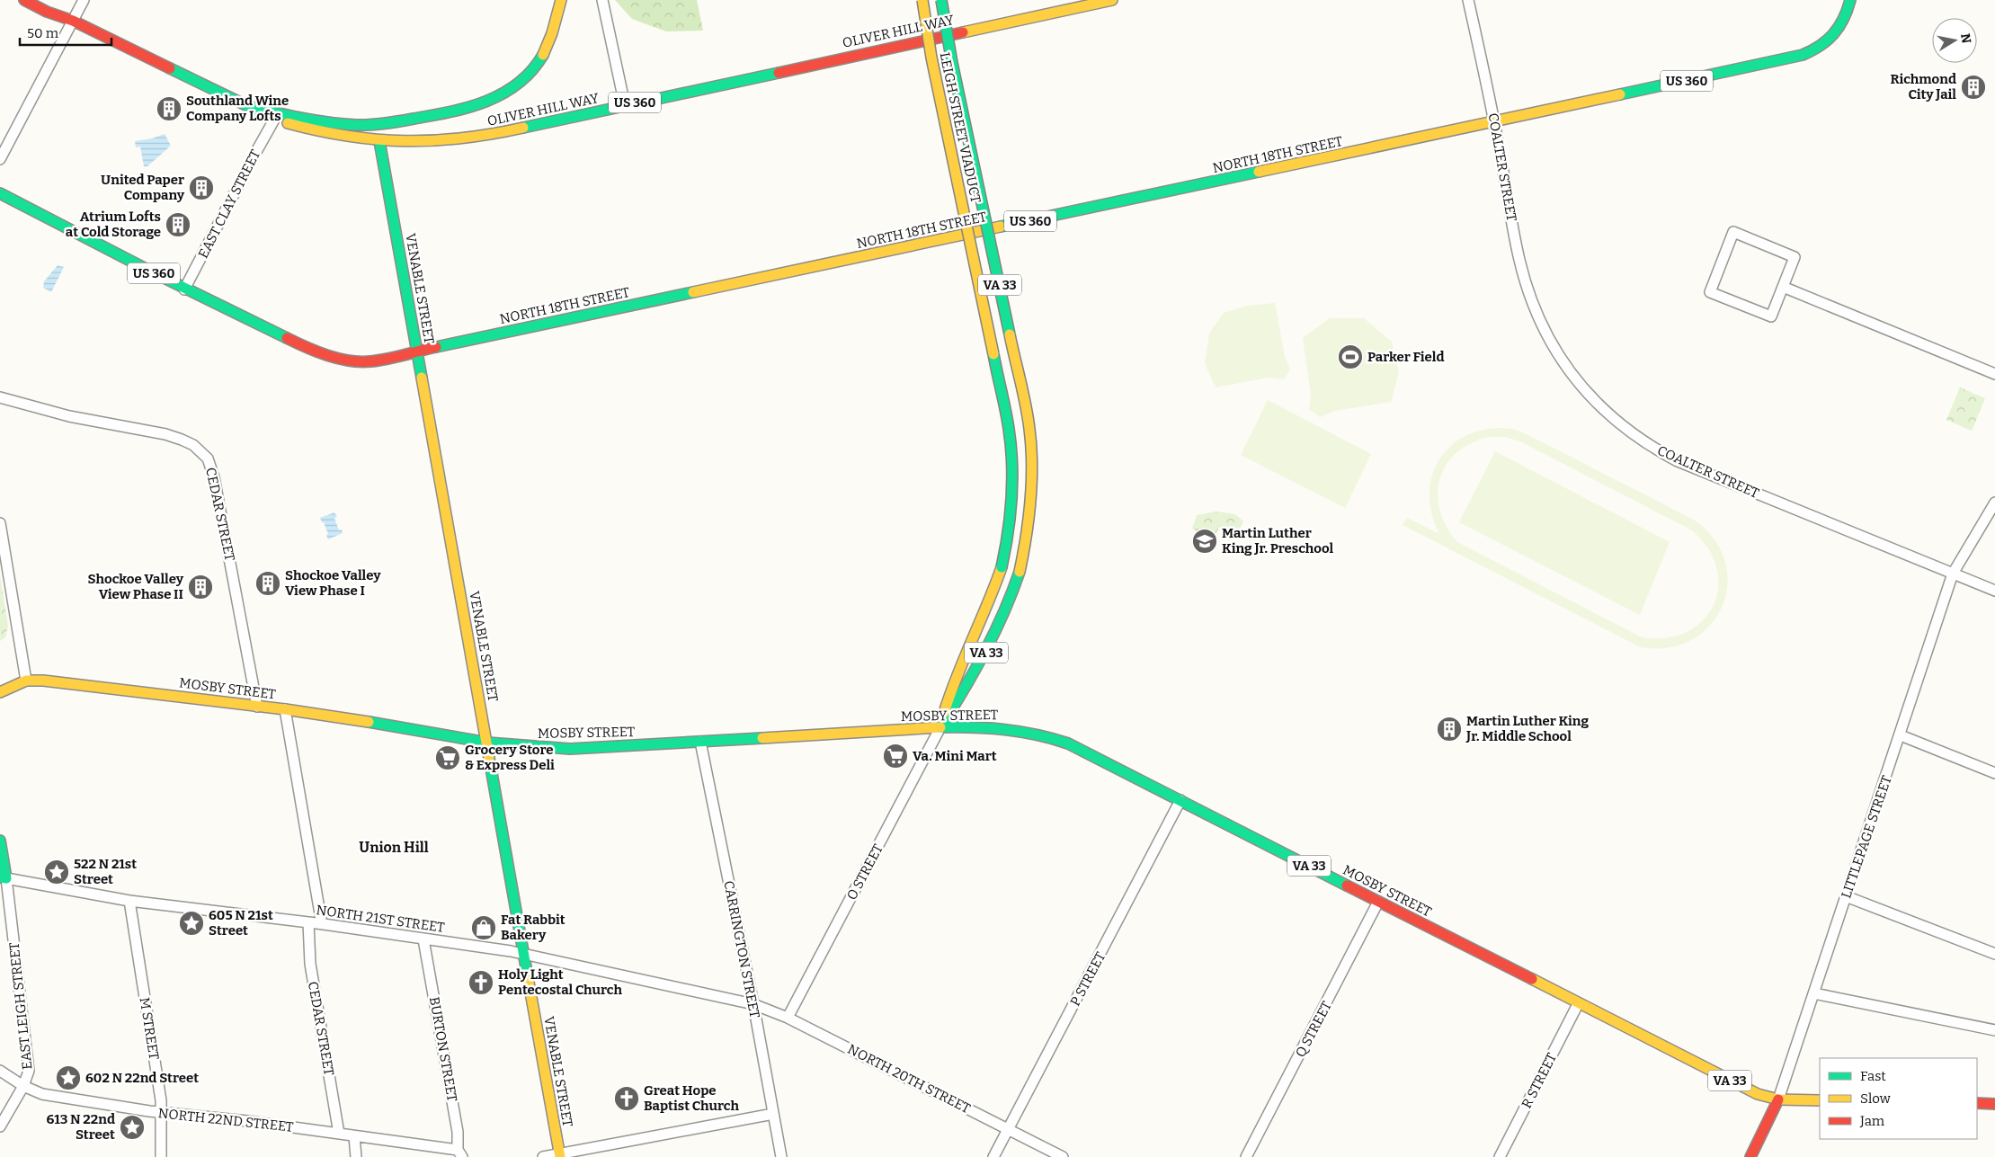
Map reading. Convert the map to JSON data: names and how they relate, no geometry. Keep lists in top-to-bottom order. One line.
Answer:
{"streets":{"main road":["OLIVER HILL WAY","US 360","LEIGH STREET VIADUCT","NORTH 18TH STREET","VA 33","VENABLE STREET","MOSBY STREET"],"street":["COALTER STREET","EAST CLAY STREET","CEDAR STREET","LITTLEPAGE STREET","O STREET","NORTH 21ST STREET","CARRINGTON STREET","P STREET","EAST LEIGH STREET","M STREET","Q STREET","BURTON STREET","NORTH 20TH STREET","R STREET","NORTH 22ND STREET"]},"crossings":[["OLIVER HILL WAY","EAST CLAY STREET"],["OLIVER HILL WAY","VENABLE STREET"],["LEIGH STREET VIADUCT","MOSBY STREET"],["LEIGH STREET VIADUCT","O STREET"],["NORTH 18TH STREET","COALTER STREET"],["NORTH 18TH STREET","EAST CLAY STREET"],["NORTH 18TH STREET","VENABLE STREET"],["COALTER STREET","LITTLEPAGE STREET"],["VENABLE STREET","MOSBY STREET"],["VENABLE STREET","NORTH 21ST STREET"],["CEDAR STREET","MOSBY STREET"],["CEDAR STREET","NORTH 21ST STREET"],["CEDAR STREET","NORTH 22ND STREET"],["MOSBY STREET","LITTLEPAGE STREET"],["MOSBY STREET","O STREET"],["MOSBY STREET","CARRINGTON STREET"],["MOSBY STREET","P STREET"],["MOSBY STREET","Q STREET"],["MOSBY STREET","R STREET"],["O STREET","NORTH 20TH STREET"],["NORTH 21ST STREET","CARRINGTON STREET"],["NORTH 21ST STREET","EAST LEIGH STREET"],["NORTH 21ST STREET","M STREET"],["NORTH 21ST STREET","BURTON STREET"],["NORTH 21ST STREET","NORTH 20TH STREET"],["CARRINGTON STREET","NORTH 20TH STREET"],["P STREET","NORTH 20TH STREET"],["EAST LEIGH STREET","NORTH 22ND STREET"],["M STREET","NORTH 22ND STREET"],["BURTON STREET","NORTH 22ND STREET"]],"districts":["Union Hill"],"places":{"building":["Richmond City Jail","Southland Wine Company Lofts","United Paper Company","Atrium Lofts at Cold Storage","Shockoe Valley View Phase I","Shockoe Valley View Phase II","Martin Luther King Jr. Middle School"],"sports":["Parker Field"],"school or university":["Martin Luther King Jr. Preschool"],"supermarket":["Va. Mini Mart","Grocery Store & Express Deli"],"place":["522 N 21st Street","605 N 21st Street","602 N 22nd Street","613 N 22nd Street"],"shop":["Fat Rabbit Bakery"],"church":["Holy Light Pentecostal Church","Great Hope Baptist Church"]},"legend":["Fast","Slow","Jam"],"scale_bar":"50 m","north":"right"}
